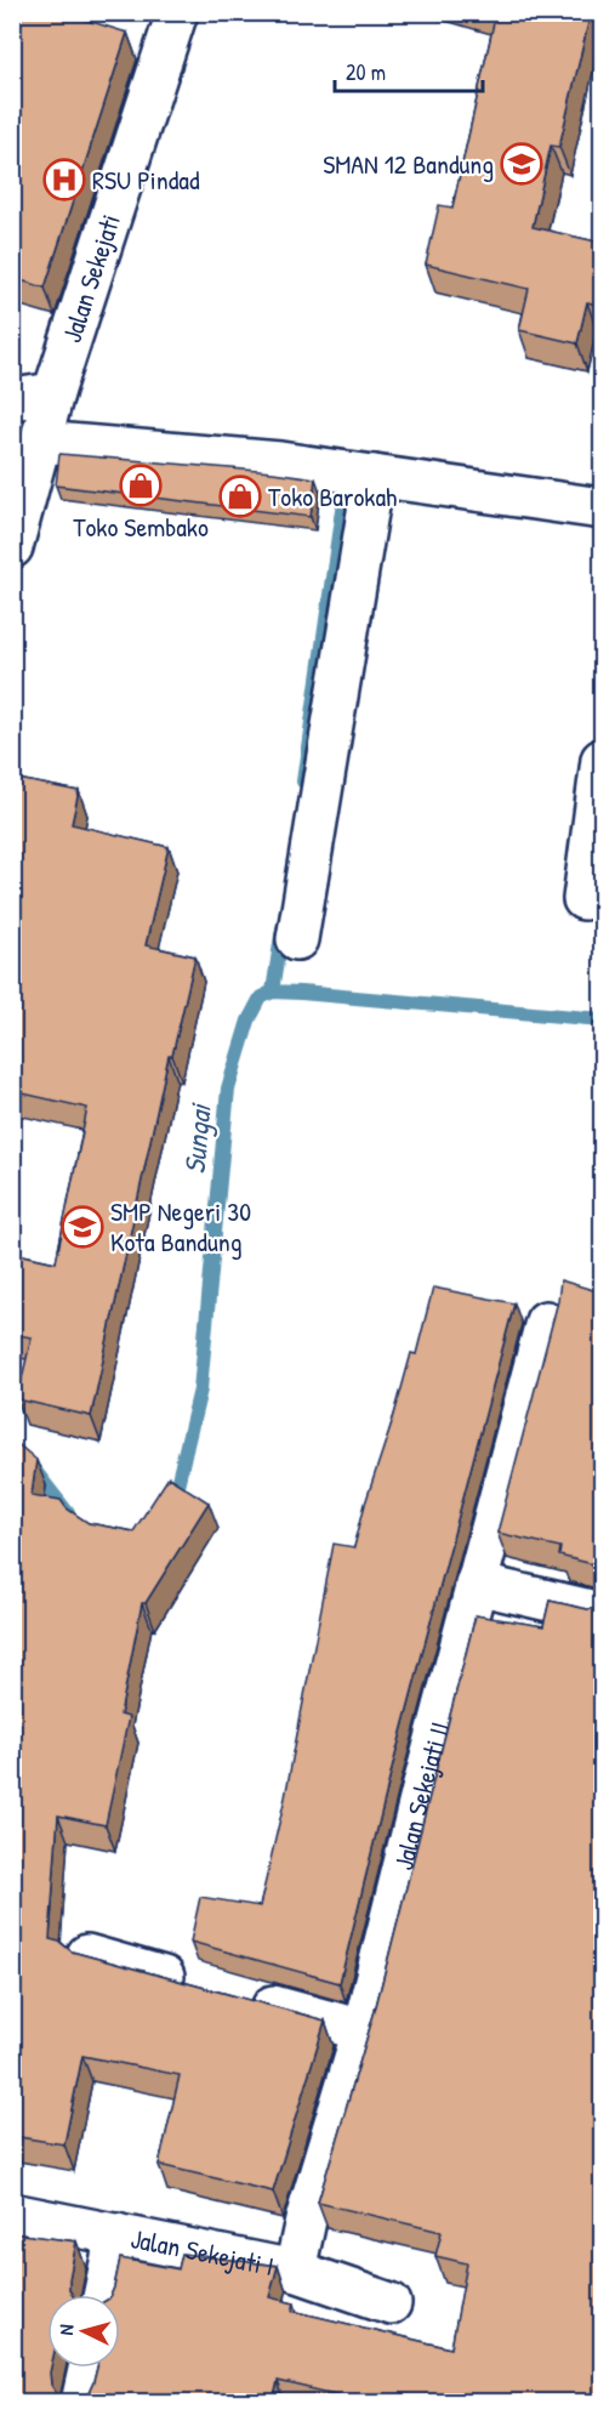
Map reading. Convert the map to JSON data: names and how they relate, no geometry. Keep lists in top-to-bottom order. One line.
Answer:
{"streets":{"street":["Jalan Sekejati","Jalan Sekejati II","Jalan Sekejati I"]},"crossings":[["Jalan Sekejati II","Jalan Sekejati I"]],"water":["Sungai"],"places":{"school or university":["SMAN 12 Bandung","SMP Negeri 30 Kota Bandung"],"hospital":["RSU Pindad"],"shop":["Toko Sembako","Toko Barokah"]},"scale_bar":"20 m","north":"left"}
